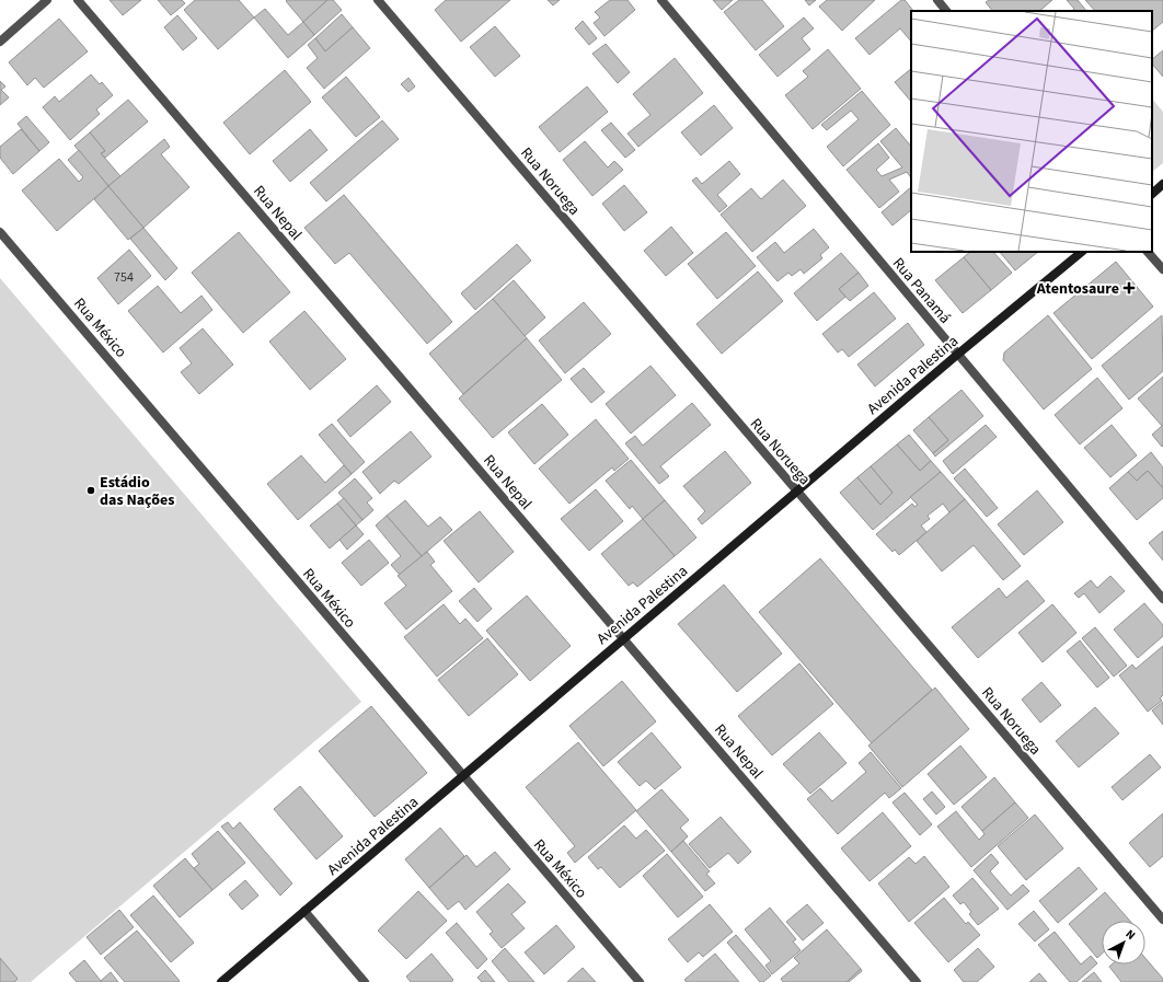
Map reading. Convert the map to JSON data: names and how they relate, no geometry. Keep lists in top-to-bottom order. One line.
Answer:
{"streets":{"street":["Rua Noruega","Rua Nepal","Rua Panamá","Rua México","Avenida Palestina"]},"crossings":[["Rua Noruega","Avenida Palestina"],["Rua Nepal","Avenida Palestina"],["Rua Panamá","Avenida Palestina"],["Rua México","Avenida Palestina"]],"places":{"health":["Atentosaure"],"other":["Estádio das Nações"]},"house_numbers":["754"],"north":"top right"}
